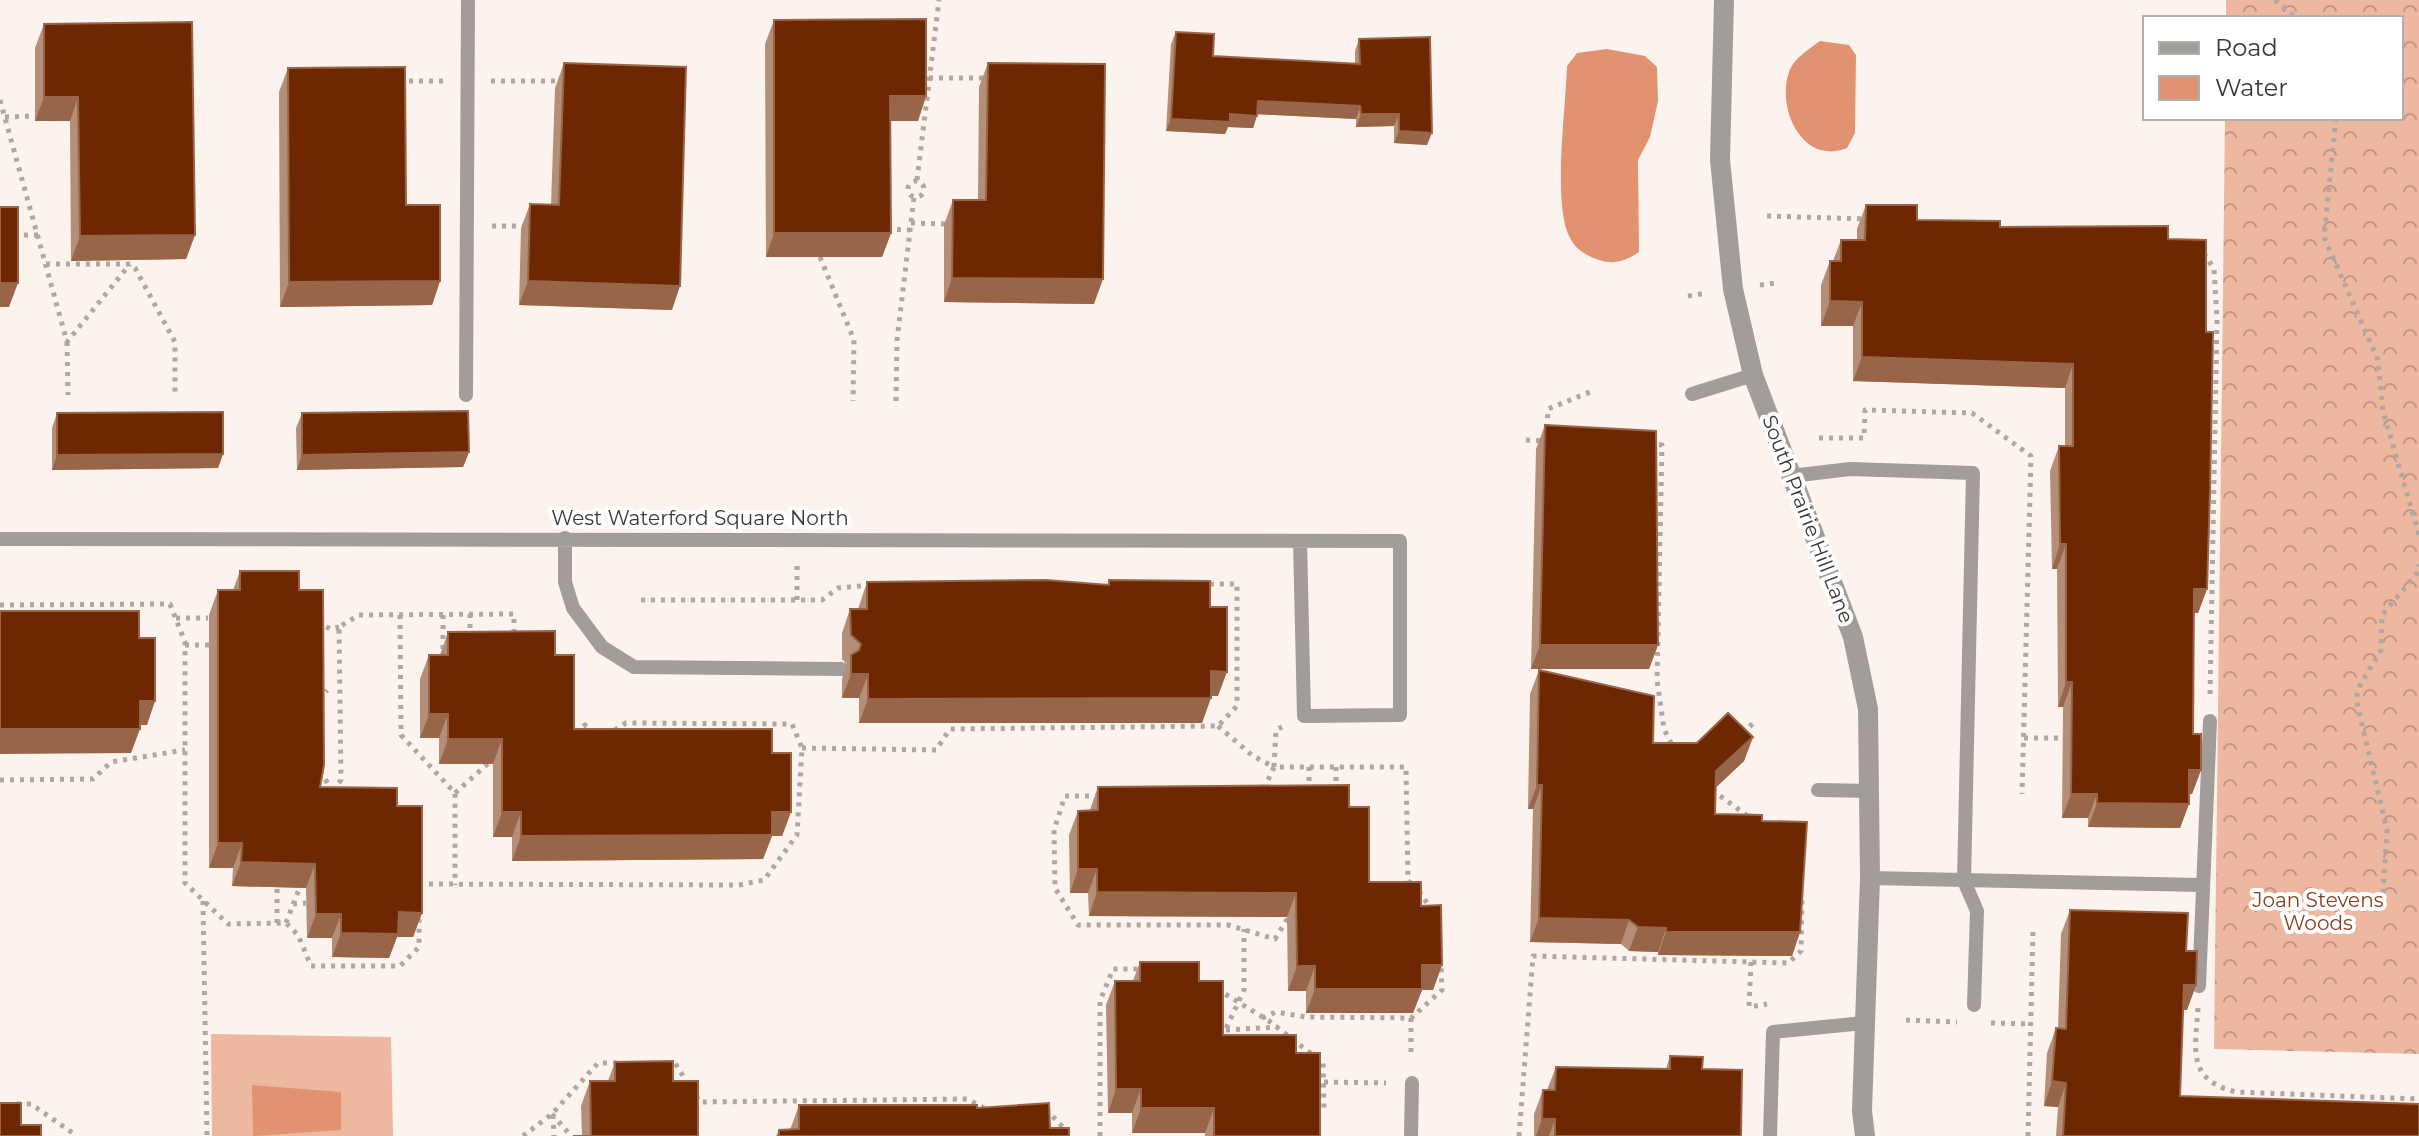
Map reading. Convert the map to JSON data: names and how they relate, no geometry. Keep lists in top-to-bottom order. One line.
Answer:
{"streets":{"street":["South Prairie Hill Lane"],"lane":["West Waterford Square North"]},"parks":["Joan Stevens Woods"],"legend":["Road","Water"]}
